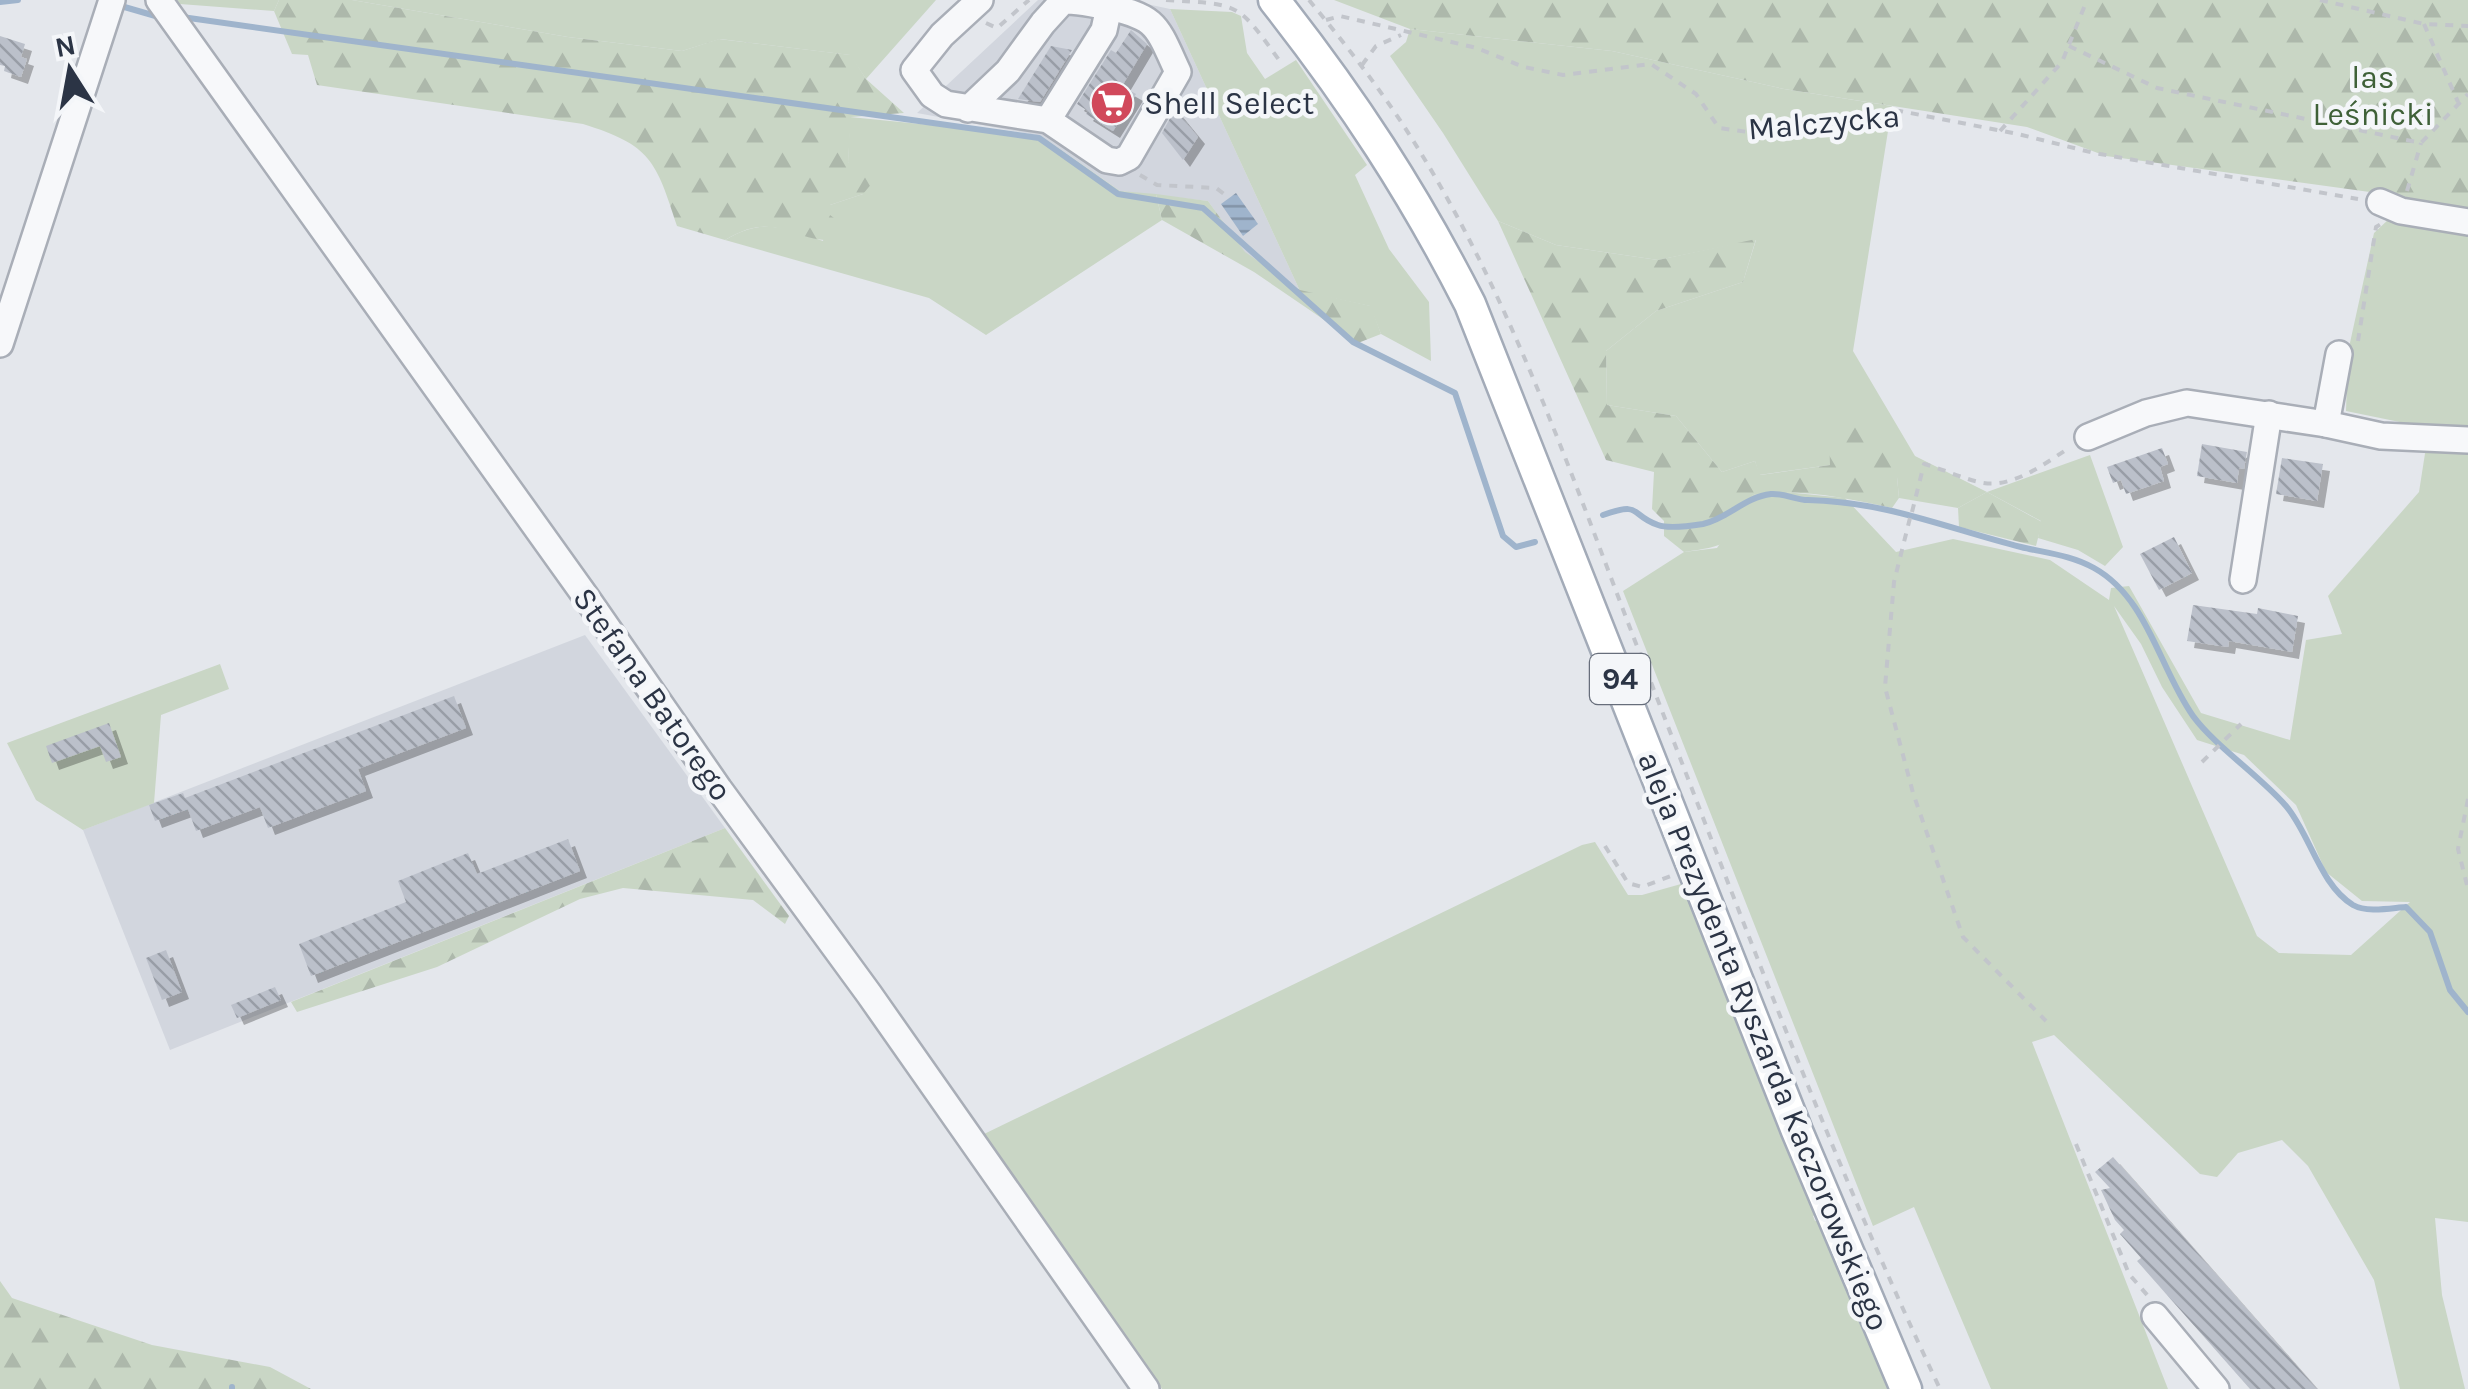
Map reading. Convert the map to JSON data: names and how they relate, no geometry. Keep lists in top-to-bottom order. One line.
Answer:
{"streets":{"main road":["94","aleja Prezydenta Ryszarda Kaczorowskiego"],"street":["Stefana Batorego"],"path":["Malczycka"]},"parks":["las Leśnicki"],"places":{"supermarket":["Shell Select"]},"north":"top"}
